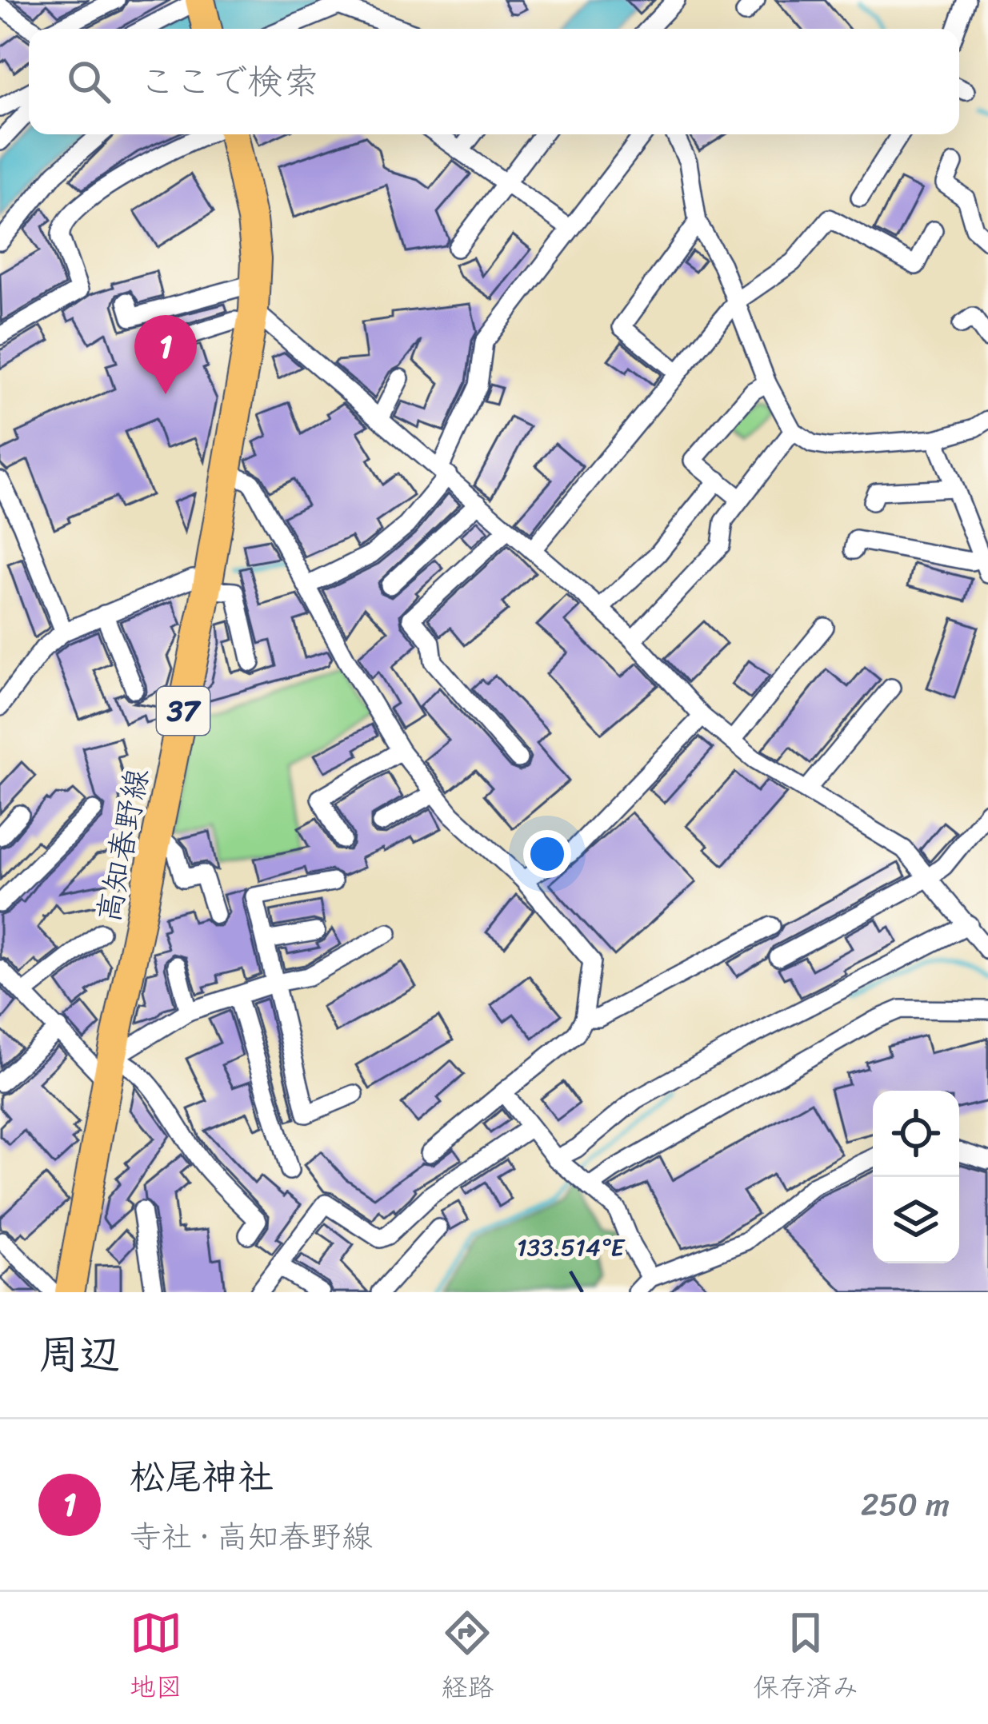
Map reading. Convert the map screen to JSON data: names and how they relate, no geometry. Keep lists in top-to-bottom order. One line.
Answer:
{"streets":{"main road":["37","高知春野線"]},"page":{"search":"ここで検索","pins":"1","heading":"周辺","list":[{"mark":"1","name":"松尾神社","note":"寺社 · 高知春野線","value":"250 m"}],"nav":["地図","経路","保存済み"]},"coordinates":["133.514°E"]}
